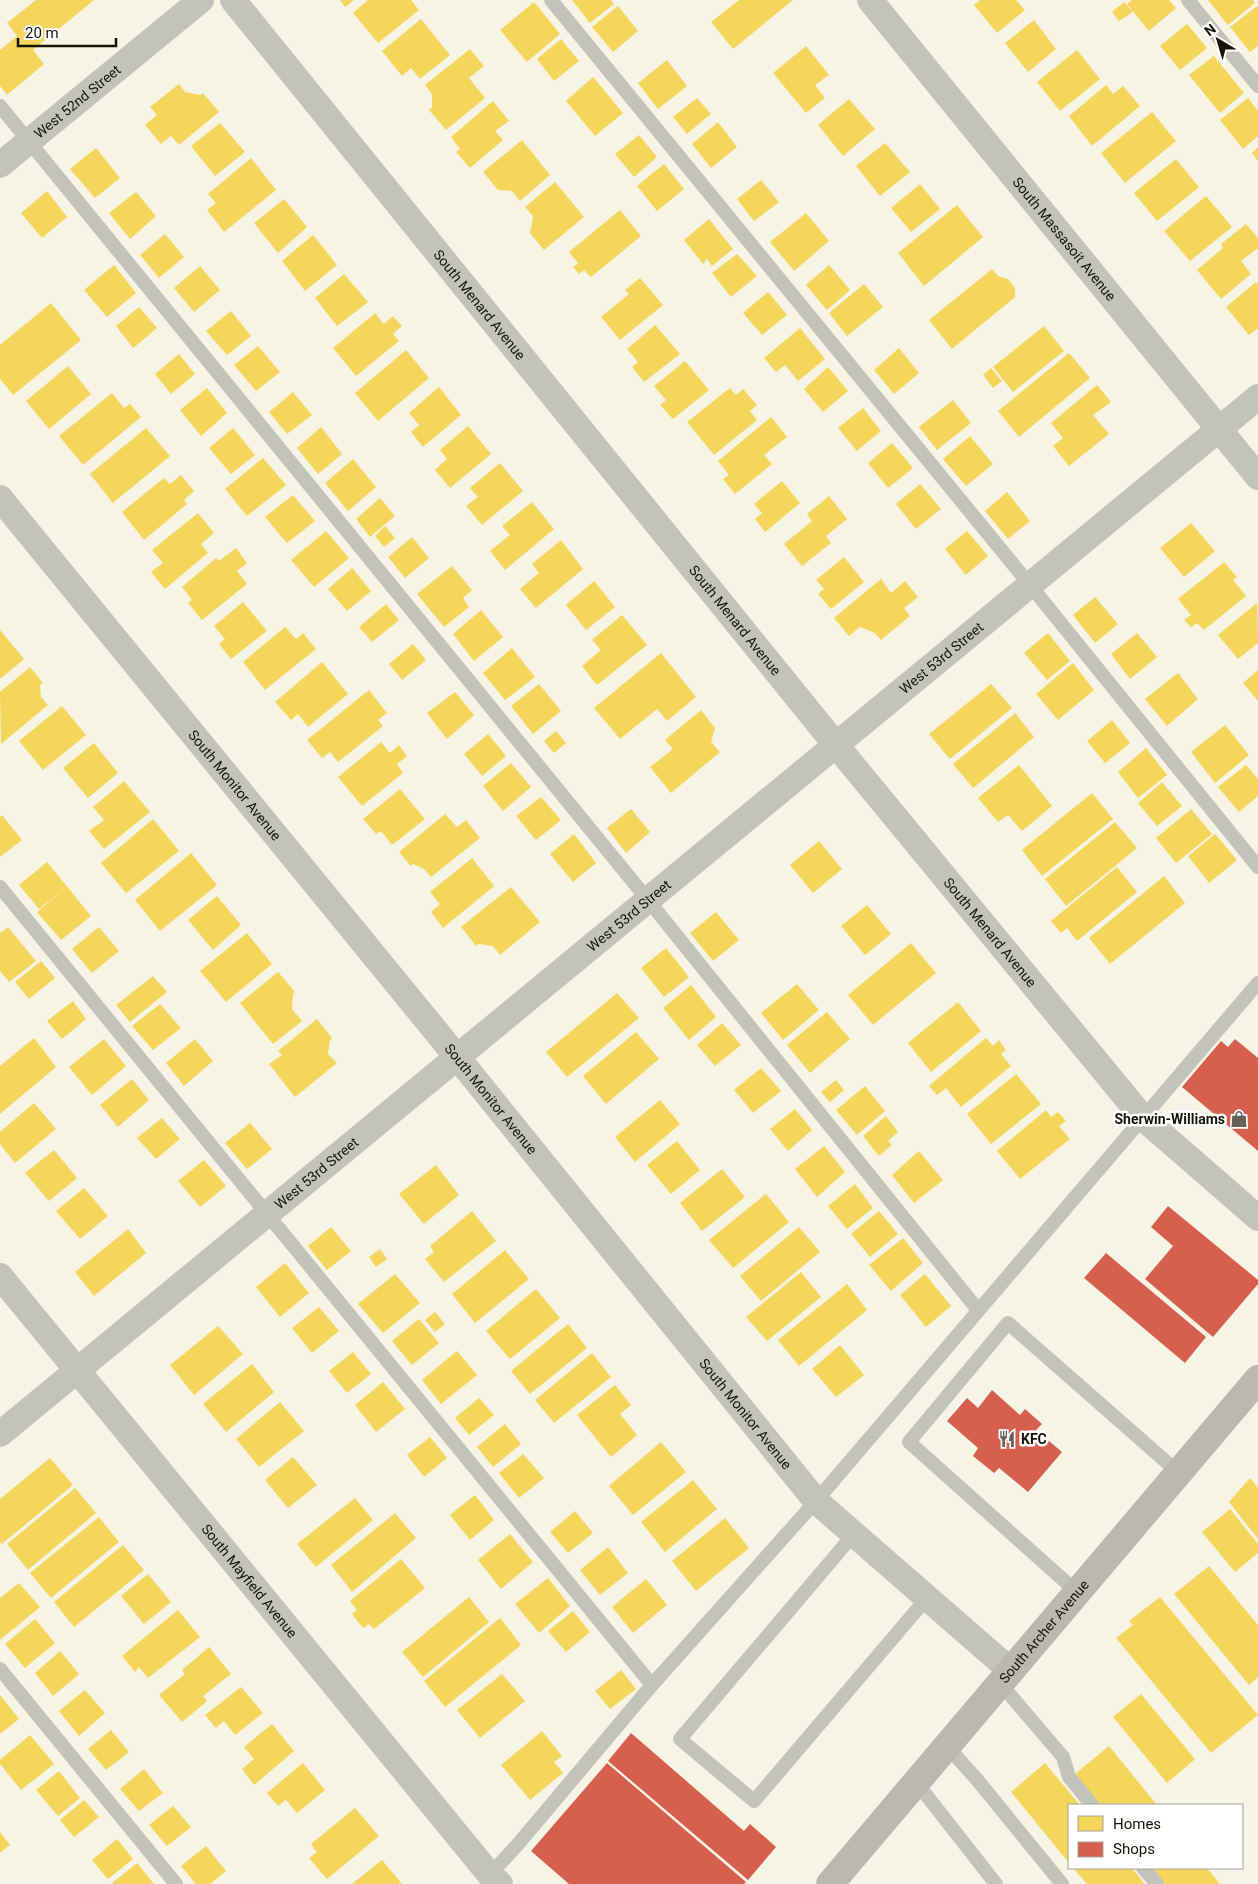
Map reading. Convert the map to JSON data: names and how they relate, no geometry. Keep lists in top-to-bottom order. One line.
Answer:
{"streets":{"main road":["South Archer Avenue"],"street":["West 52nd Street","South Massasoit Avenue","South Menard Avenue","West 53rd Street","South Monitor Avenue","South Mayfield Avenue"]},"crossings":[["South Massasoit Avenue","West 53rd Street"],["South Menard Avenue","West 53rd Street"],["West 53rd Street","South Monitor Avenue"],["West 53rd Street","South Mayfield Avenue"],["South Monitor Avenue","South Archer Avenue"]],"places":{"shop":["Sherwin-Williams"],"restaurant":["KFC"]},"legend":["Homes","Shops"],"scale_bar":"20 m","north":"top left"}
